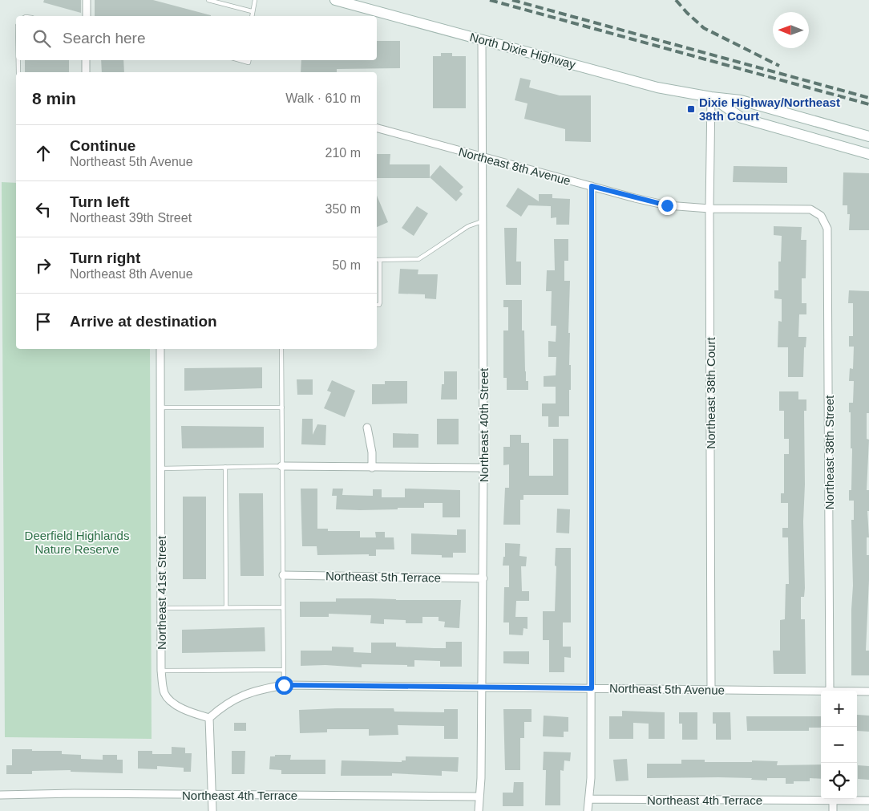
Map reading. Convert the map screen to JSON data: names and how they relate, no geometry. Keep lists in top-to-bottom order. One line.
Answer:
{"streets":{"main road":["North Dixie Highway"],"street":["Northeast 8th Avenue","Northeast 38th Court","Northeast 40th Street","Northeast 38th Street","Northeast 5th Terrace","Northeast 41st Street","Northeast 5th Avenue","Northeast 4th Terrace"]},"crossings":[["North Dixie Highway","Northeast 38th Court"],["North Dixie Highway","Northeast 40th Street"],["Northeast 8th Avenue","Northeast 38th Court"],["Northeast 8th Avenue","Northeast 40th Street"],["Northeast 8th Avenue","Northeast 38th Street"],["Northeast 38th Court","Northeast 5th Avenue"],["Northeast 40th Street","Northeast 5th Terrace"],["Northeast 40th Street","Northeast 5th Avenue"],["Northeast 40th Street","Northeast 4th Terrace"],["Northeast 41st Street","Northeast 5th Avenue"]],"parks":["Deerfield Highlands Nature Reserve"],"places":{"transit":["Dixie Highway/Northeast 38th Court"]},"north":"left","page":{"search":"Search here","heading":["8 min","Walk · 610 m"],"list":[["Continue","Northeast 5th Avenue","210 m"],["Turn left","Northeast 39th Street","350 m"],["Turn right","Northeast 8th Avenue","50 m"],"Arrive at destination"],"map_buttons":["+","−"]}}
